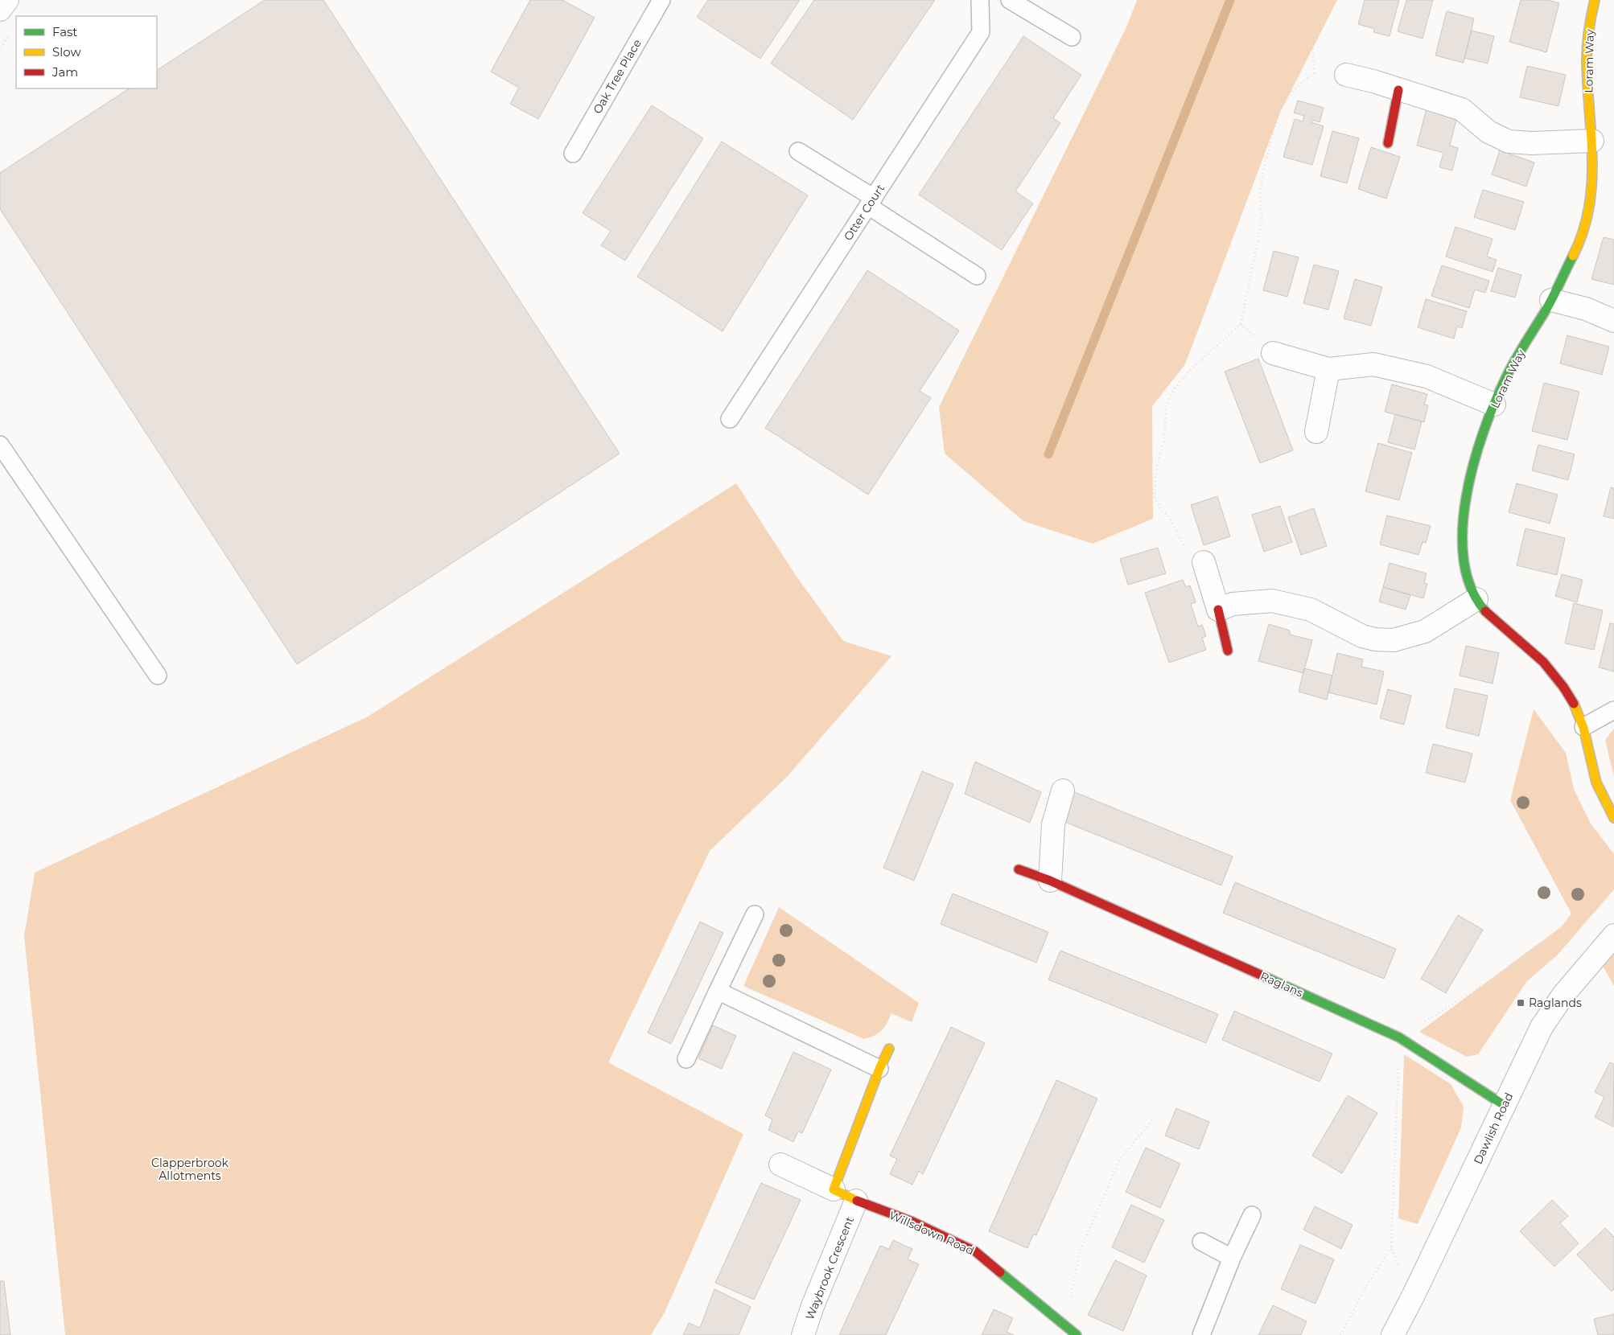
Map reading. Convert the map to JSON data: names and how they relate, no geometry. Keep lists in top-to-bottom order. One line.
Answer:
{"streets":{"street":["Loram Way","Raglans","Dawlish Road","Willsdown Road","Waybrook Crescent"],"lane":["Oak Tree Place","Otter Court"]},"crossings":[["Raglans","Dawlish Road"],["Willsdown Road","Waybrook Crescent"]],"parks":["Clapperbrook Allotments"],"places":{"transit":["Raglands"]},"legend":["Fast","Slow","Jam"]}
